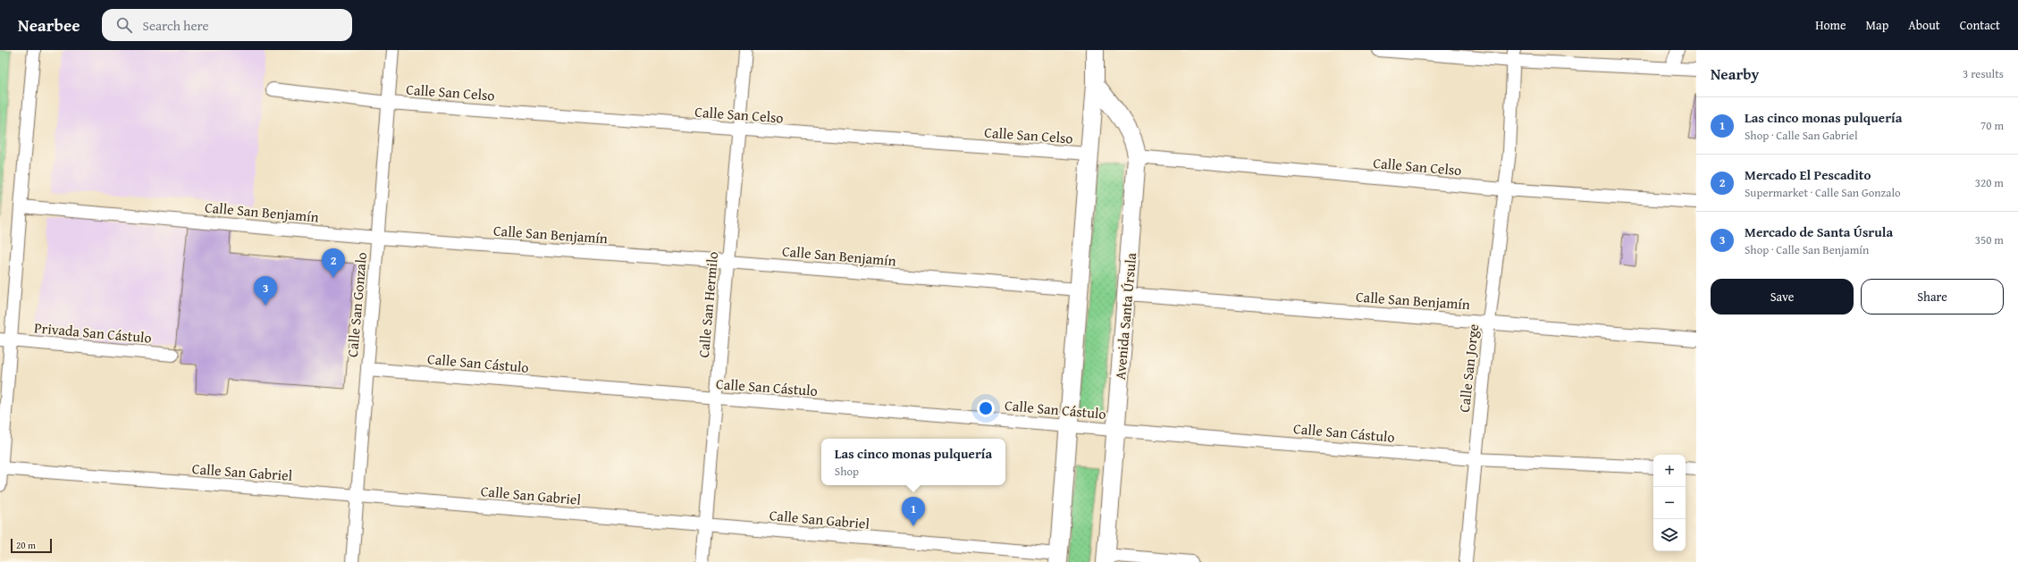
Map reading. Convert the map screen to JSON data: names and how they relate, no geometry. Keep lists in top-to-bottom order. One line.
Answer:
{"streets":{"street":["Calle San Celso","Calle San Benjamín","Calle San Gonzalo","Calle San Hermilo","Avenida Santa Úrsula","Privada San Cástulo","Calle San Cástulo","Calle San Jorge","Calle San Gabriel"]},"crossings":[["Calle San Celso","Calle San Gonzalo"],["Calle San Celso","Calle San Hermilo"],["Calle San Celso","Avenida Santa Úrsula"],["Calle San Celso","Calle San Jorge"],["Calle San Benjamín","Calle San Gonzalo"],["Calle San Benjamín","Calle San Hermilo"],["Calle San Benjamín","Avenida Santa Úrsula"],["Calle San Benjamín","Calle San Jorge"],["Calle San Gonzalo","Calle San Cástulo"],["Calle San Gonzalo","Calle San Gabriel"],["Calle San Hermilo","Calle San Cástulo"],["Calle San Hermilo","Calle San Gabriel"],["Avenida Santa Úrsula","Calle San Cástulo"],["Calle San Cástulo","Calle San Jorge"]],"scale_bar":"20 m","page":{"header":"Nearbee","search":"Search here","nav":["Home","Map","About","Contact"],"heading":["Nearby","3 results"],"list":[{"mark":"1","name":"Las cinco monas pulquería","note":"Shop · Calle San Gabriel","value":"70 m"},{"mark":"2","name":"Mercado El Pescadito","note":"Supermarket · Calle San Gonzalo","value":"320 m"},{"mark":"3","name":"Mercado de Santa Úsrula","note":"Shop · Calle San Benjamín","value":"350 m"}],"pins":["2","3","1"],"buttons":["Save","Share"],"popup":["Las cinco monas pulquería","Shop"],"map_buttons":["+","−"],"scale":"20 m"}}
